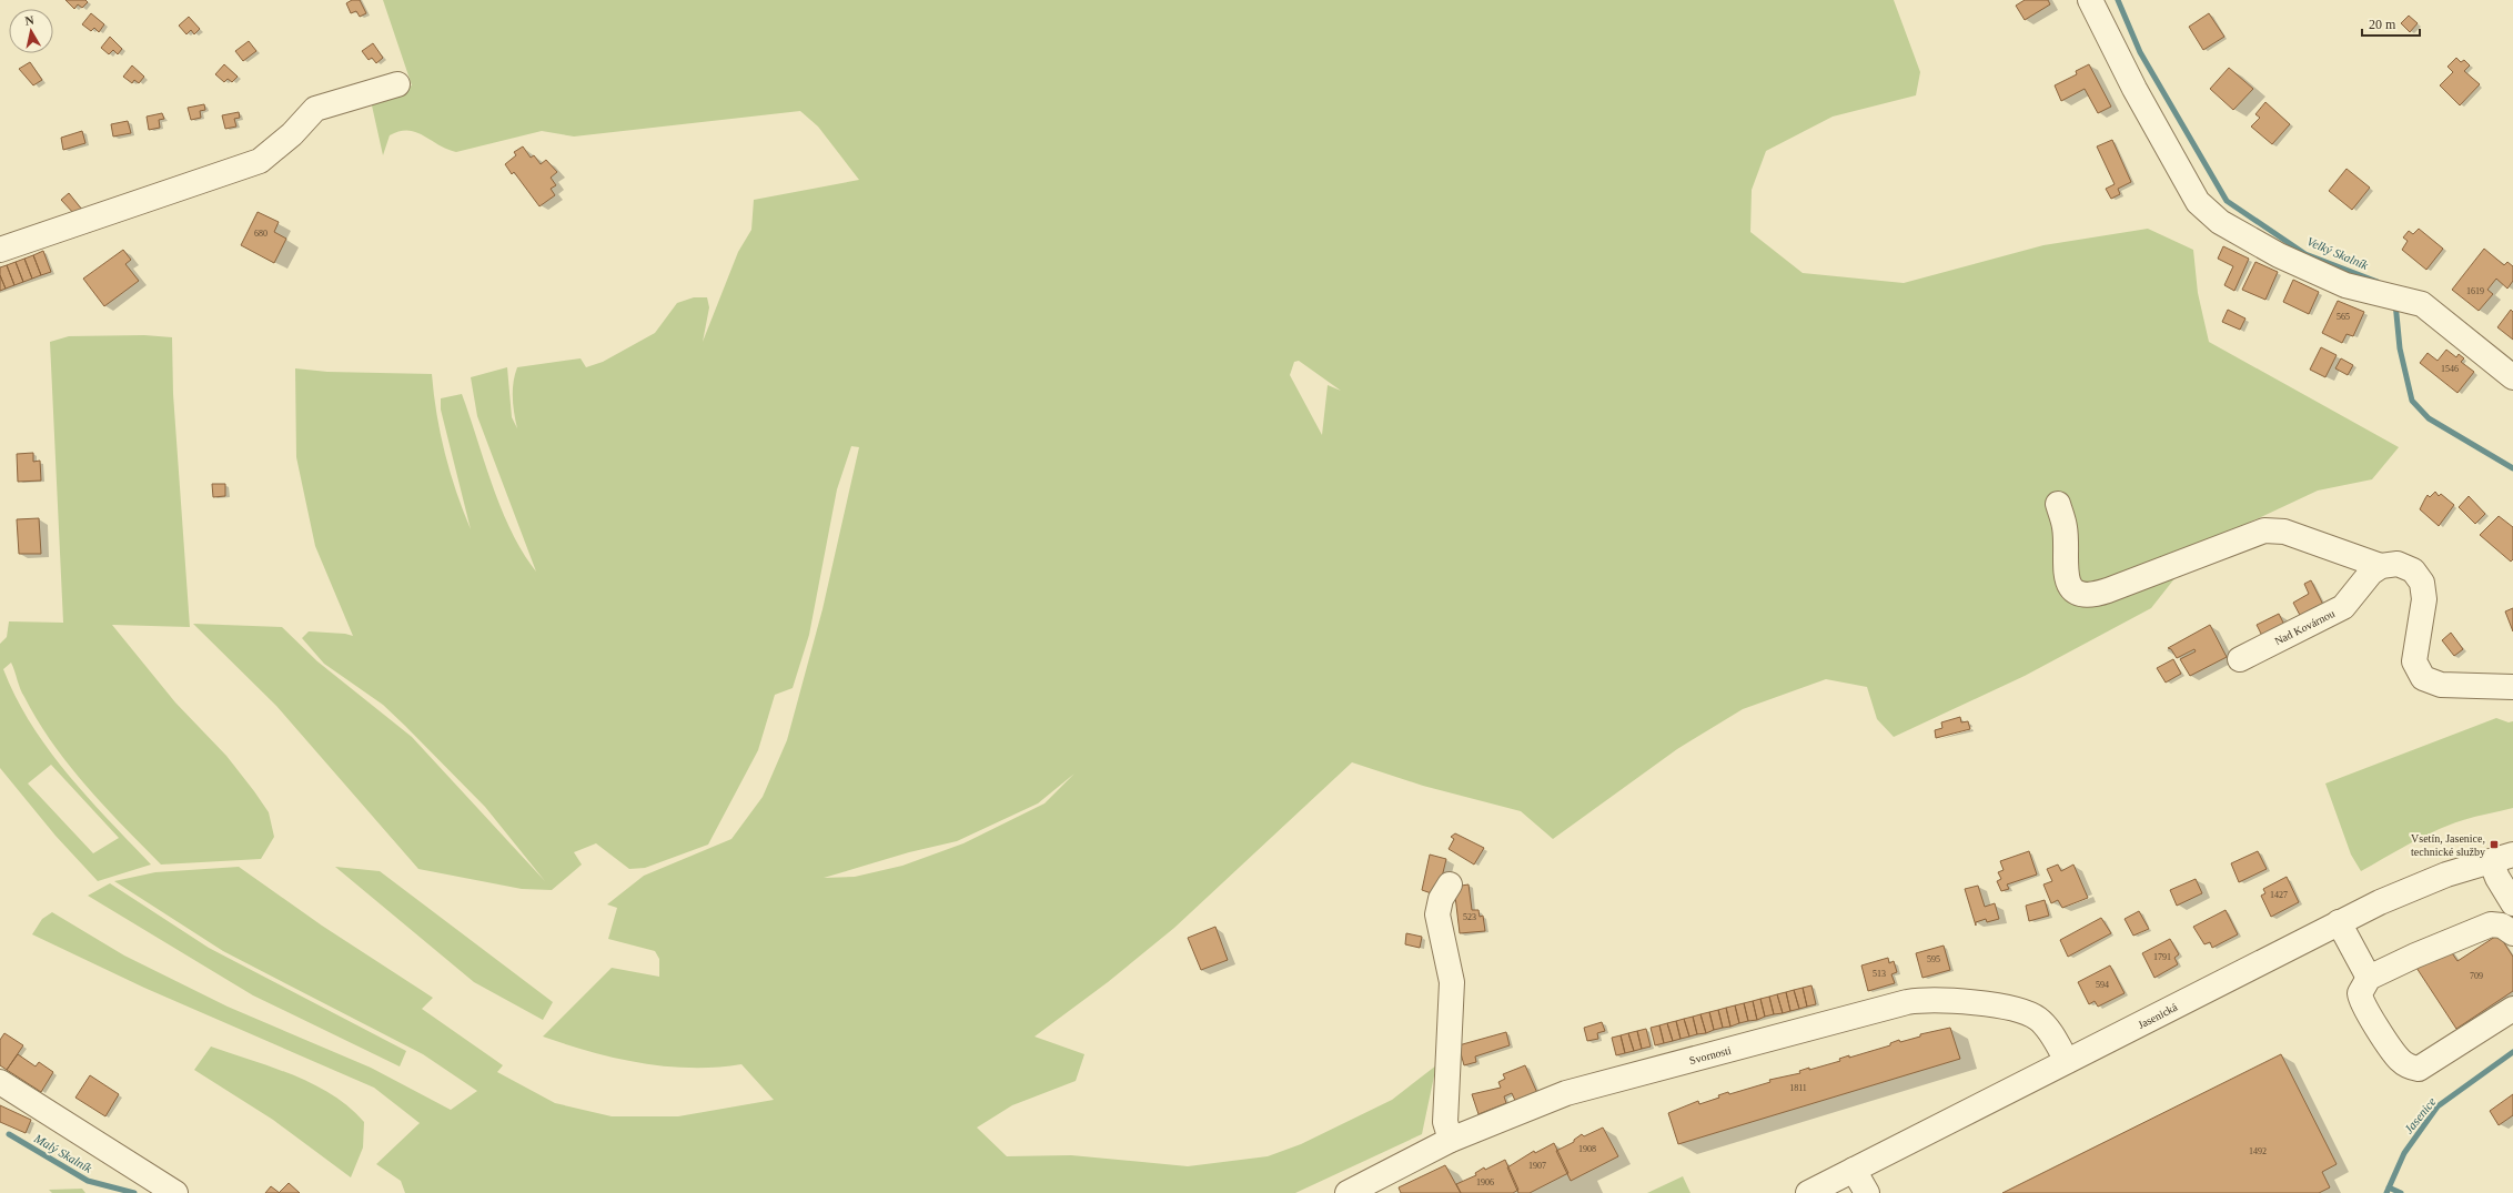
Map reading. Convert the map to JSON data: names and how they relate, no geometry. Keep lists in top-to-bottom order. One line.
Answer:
{"streets":{"street":["Nad Kovárnou","Jasenická","Svornosti"]},"crossings":[["Jasenická","Svornosti"]],"water":["Velký Skalník","Jasenice","Malý Skalník"],"places":{"transit":["Vsetín, Jasenice, technické služby"]},"house_numbers":["680","1619","565","1546","1427","523","1791","595","513","709","594","1811","1908","1492","1907","1906"],"scale_bar":"20 m","north":"top"}
